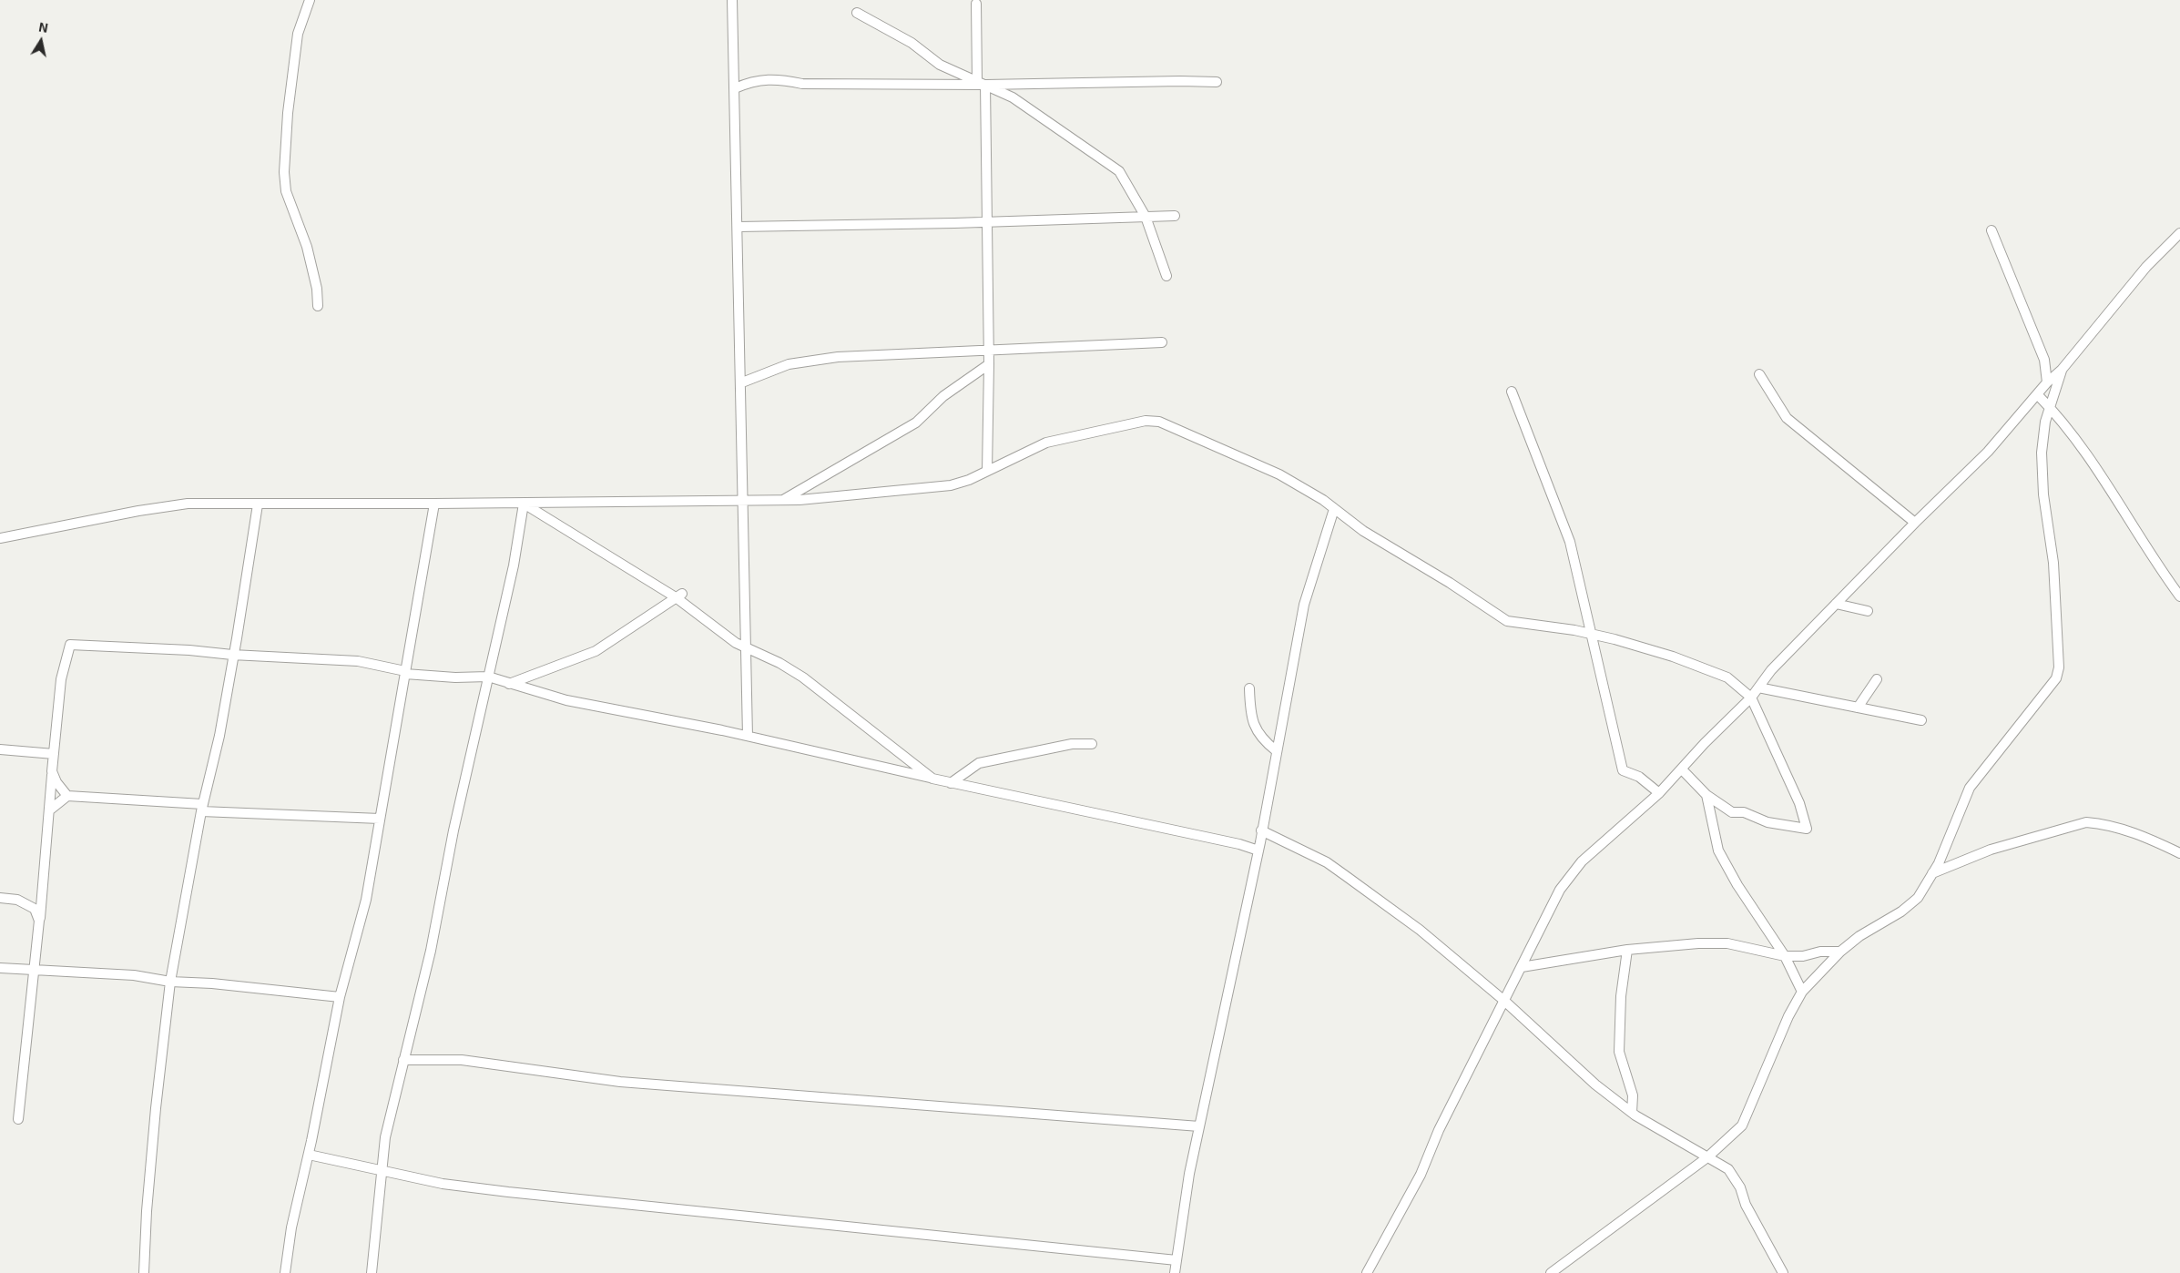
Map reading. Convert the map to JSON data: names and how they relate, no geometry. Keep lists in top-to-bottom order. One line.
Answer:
{"north":"top"}
